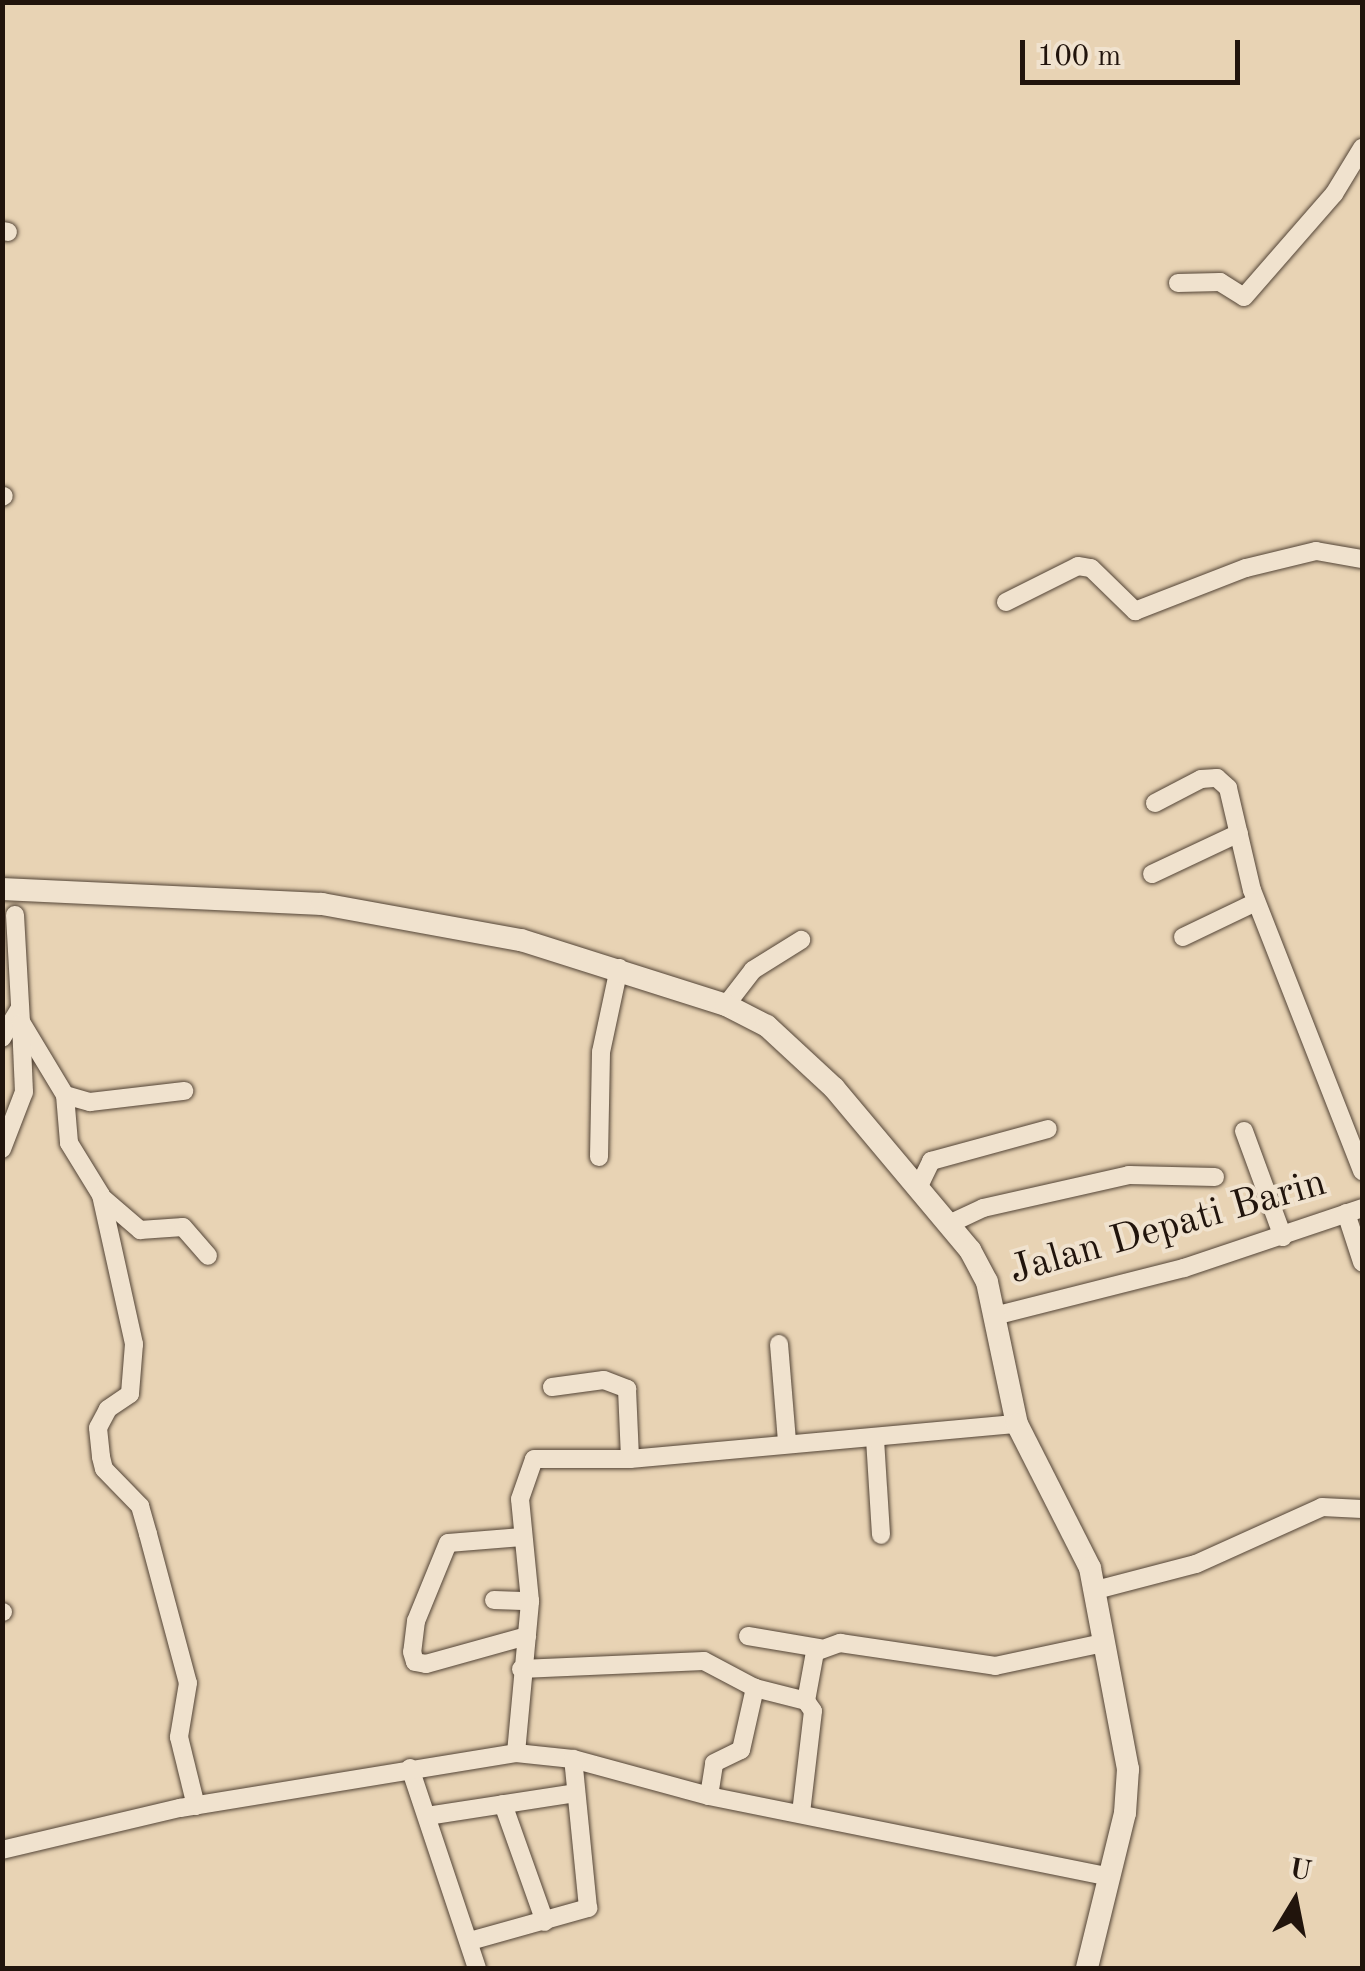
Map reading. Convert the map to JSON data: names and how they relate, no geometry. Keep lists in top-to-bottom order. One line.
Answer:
{"streets":{"street":["Jalan Depati Barin"]},"scale_bar":"100 m","north":"top"}
